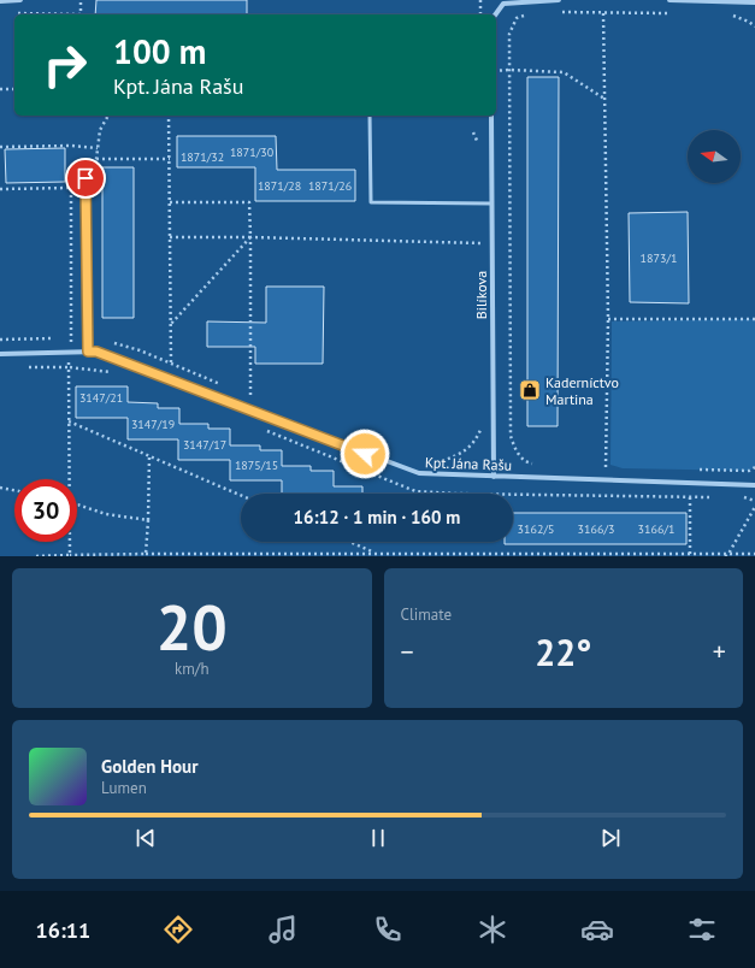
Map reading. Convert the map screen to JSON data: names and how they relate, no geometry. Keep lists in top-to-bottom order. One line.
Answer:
{"streets":{"street":["Bilíkova","Kpt. Jána Rašu"]},"crossings":[["Bilíkova","Kpt. Jána Rašu"]],"places":{"shop":["Kaderníctvo Martina"]},"house_numbers":["1871/30","1871/32","1871/28","1871/26","1873/1","3147/21","3147/19","3147/17","1875/15","3162/5","3166/3","3166/1"],"north":"left","page":{"turn":["100 m","Kpt. Jána Rašu"],"limit":"30","trip":"16:12 · 1 min · 160 m","tile":[["20","km/h"],"Climate"],"heat":["−","22°","+"],"song":["Golden Hour","Lumen"],"tabs":"16:11"}}
